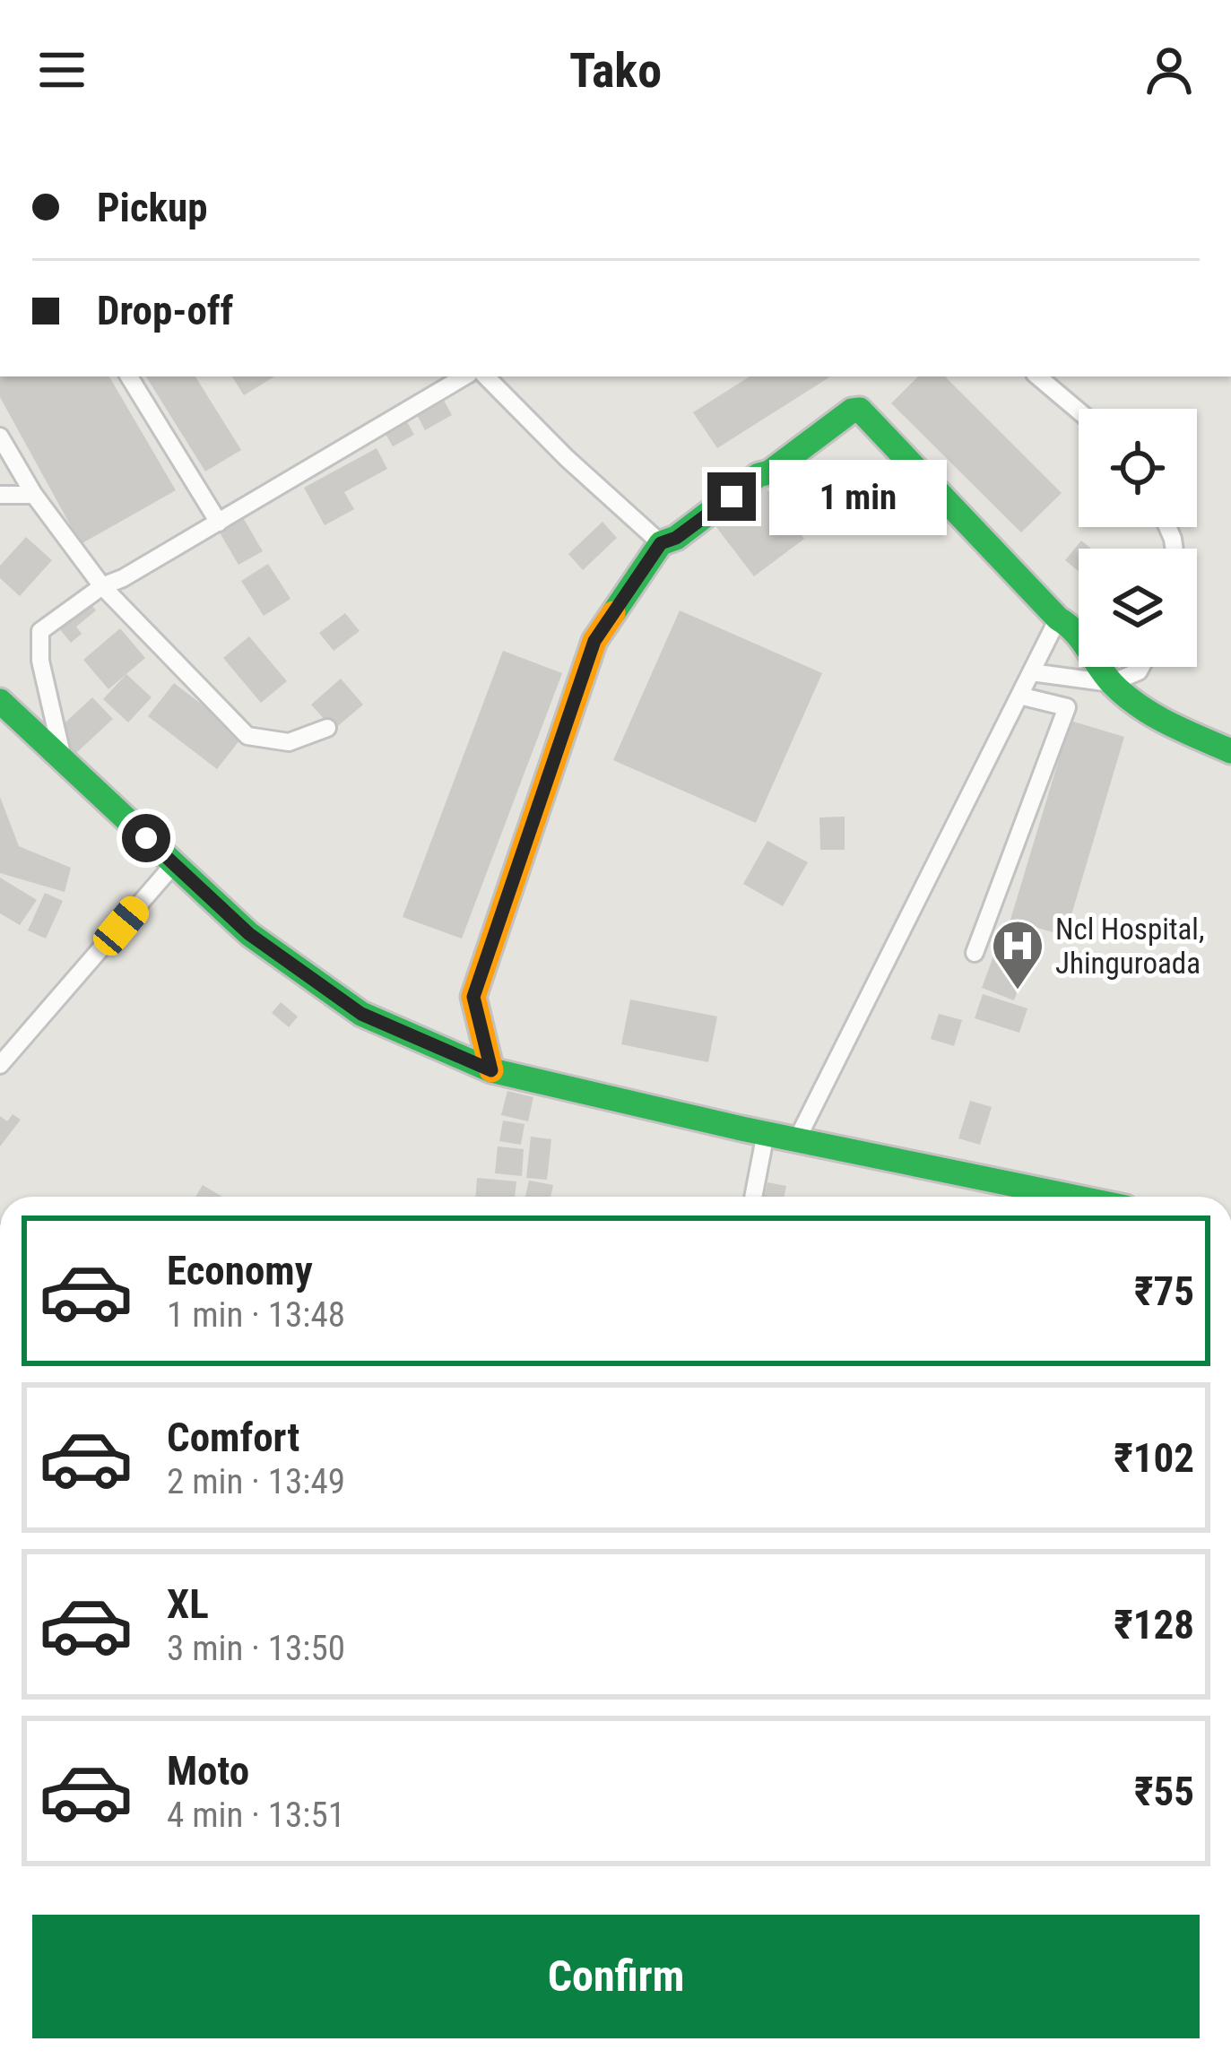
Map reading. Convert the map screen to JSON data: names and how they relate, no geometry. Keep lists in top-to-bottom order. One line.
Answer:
{"places":{"hospital":["Ncl Hospital, Jhinguroada"]},"page":{"header":"Tako","banner":["Pickup","Drop-off"],"bubble":"1 min","list":[{"name":"Economy","note":"1 min · 13:48","value":"₹75"},{"name":"Comfort","note":"2 min · 13:49","value":"₹102"},{"name":"XL","note":"3 min · 13:50","value":"₹128"},{"name":"Moto","note":"4 min · 13:51","value":"₹55"}],"buttons":"Confirm"}}
